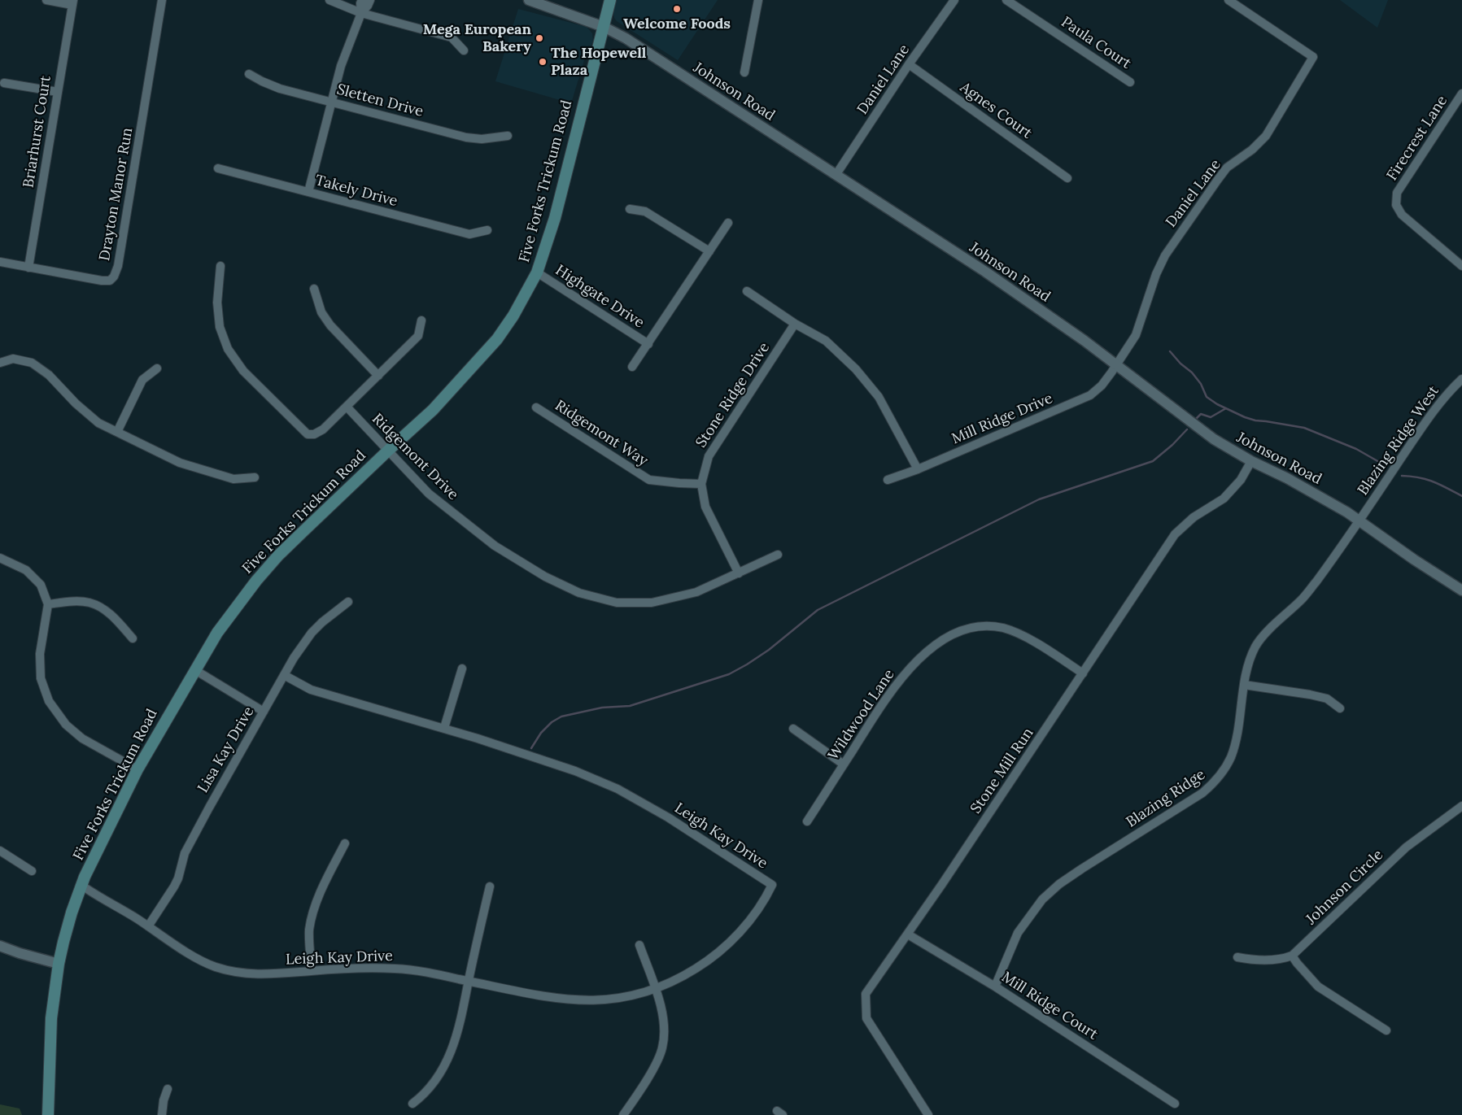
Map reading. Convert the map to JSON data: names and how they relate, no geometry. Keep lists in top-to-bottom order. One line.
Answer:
{"streets":{"main road":["Five Forks Trickum Road"],"street":["Paula Court","Daniel Lane","Johnson Road","Sletten Drive","Agnes Court","Briarhurst Court","Firecrest Lane","Takely Drive","Drayton Manor Run","Highgate Drive","Stone Ridge Drive","Mill Ridge Drive","Ridgemont Way","Blazing Ridge West","Ridgemont Drive","Wildwood Lane","Lisa Kay Drive","Stone Mill Run","Blazing Ridge","Leigh Kay Drive","Johnson Circle","Mill Ridge Court"]},"crossings":[["Daniel Lane","Johnson Road"],["Daniel Lane","Agnes Court"],["Daniel Lane","Mill Ridge Drive"],["Johnson Road","Five Forks Trickum Road"],["Johnson Road","Mill Ridge Drive"],["Johnson Road","Blazing Ridge West"],["Johnson Road","Stone Mill Run"],["Johnson Road","Blazing Ridge"],["Briarhurst Court","Drayton Manor Run"],["Five Forks Trickum Road","Highgate Drive"],["Five Forks Trickum Road","Ridgemont Drive"],["Five Forks Trickum Road","Leigh Kay Drive"],["Stone Ridge Drive","Ridgemont Way"],["Stone Ridge Drive","Ridgemont Drive"],["Blazing Ridge West","Blazing Ridge"],["Wildwood Lane","Stone Mill Run"],["Lisa Kay Drive","Leigh Kay Drive"],["Stone Mill Run","Mill Ridge Court"],["Blazing Ridge","Mill Ridge Court"]],"places":["Welcome Foods","Mega European Bakery","The Hopewell Plaza"]}
